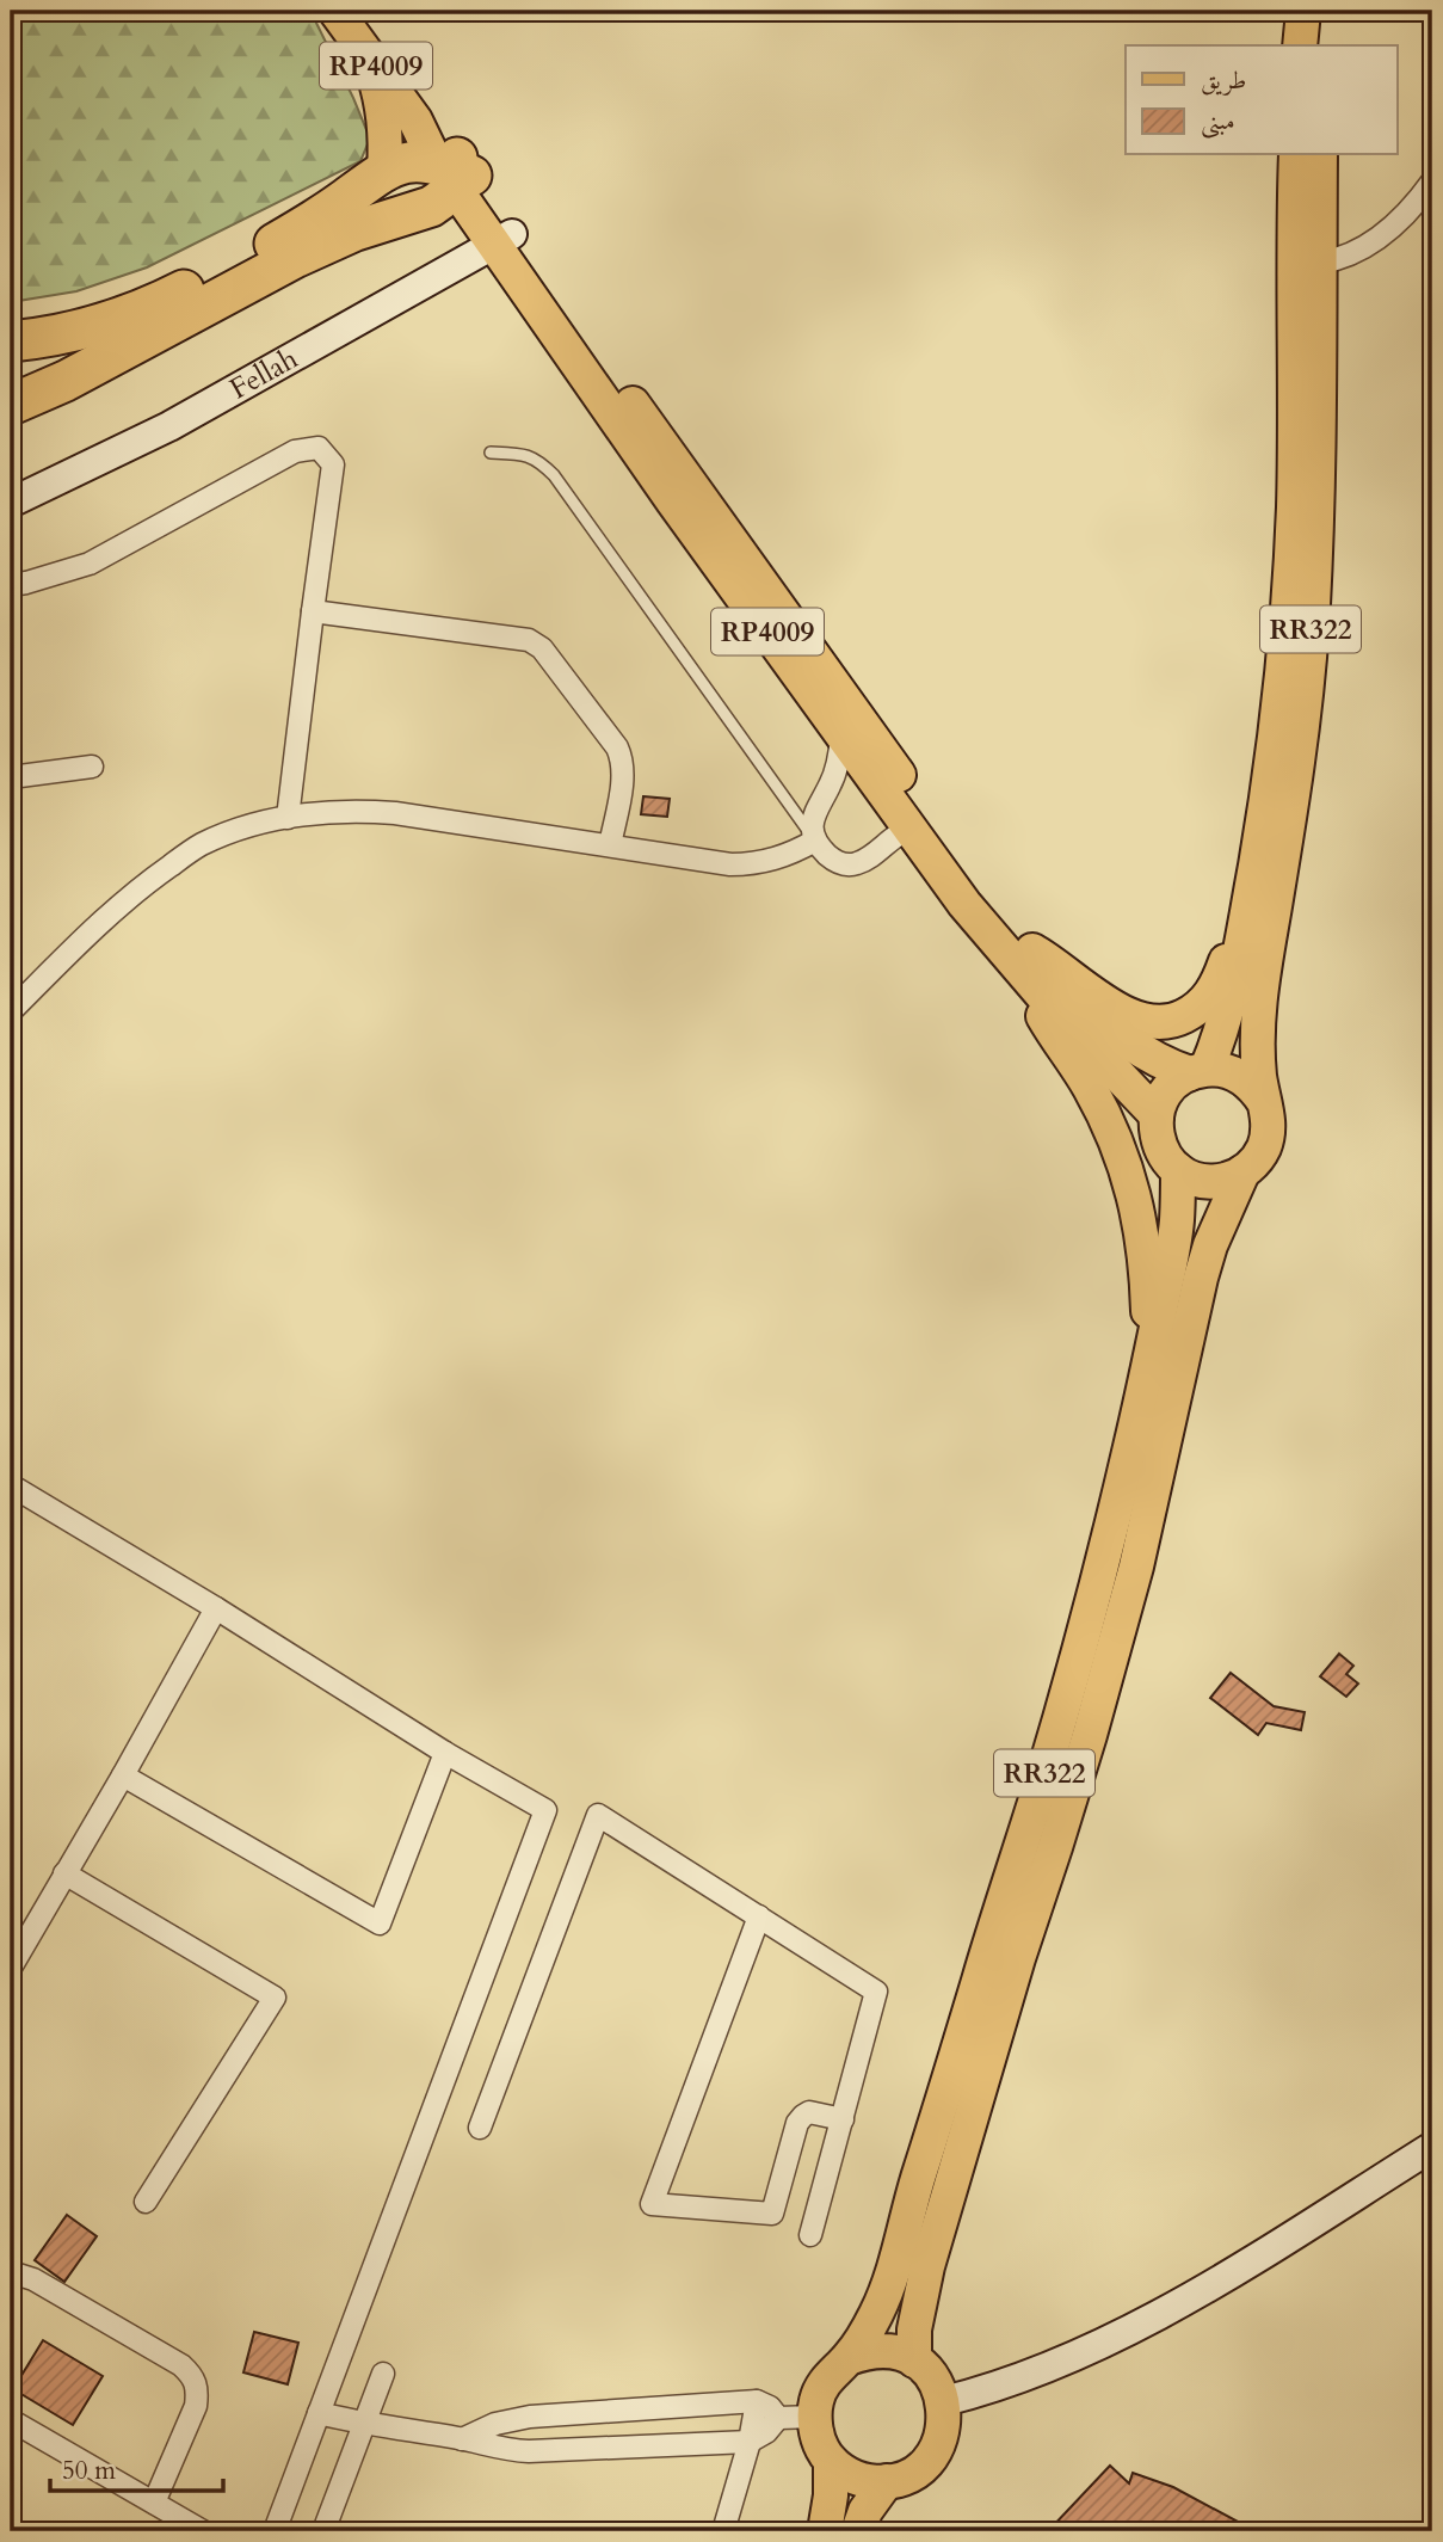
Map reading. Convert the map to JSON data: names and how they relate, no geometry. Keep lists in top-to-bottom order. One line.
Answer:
{"streets":{"main road":["RP4009","Fellah","RR322"]},"crossings":[["RP4009","Fellah"],["RP4009","RR322"]],"legend":["طريق","مبنى"],"scale_bar":"50 m"}
